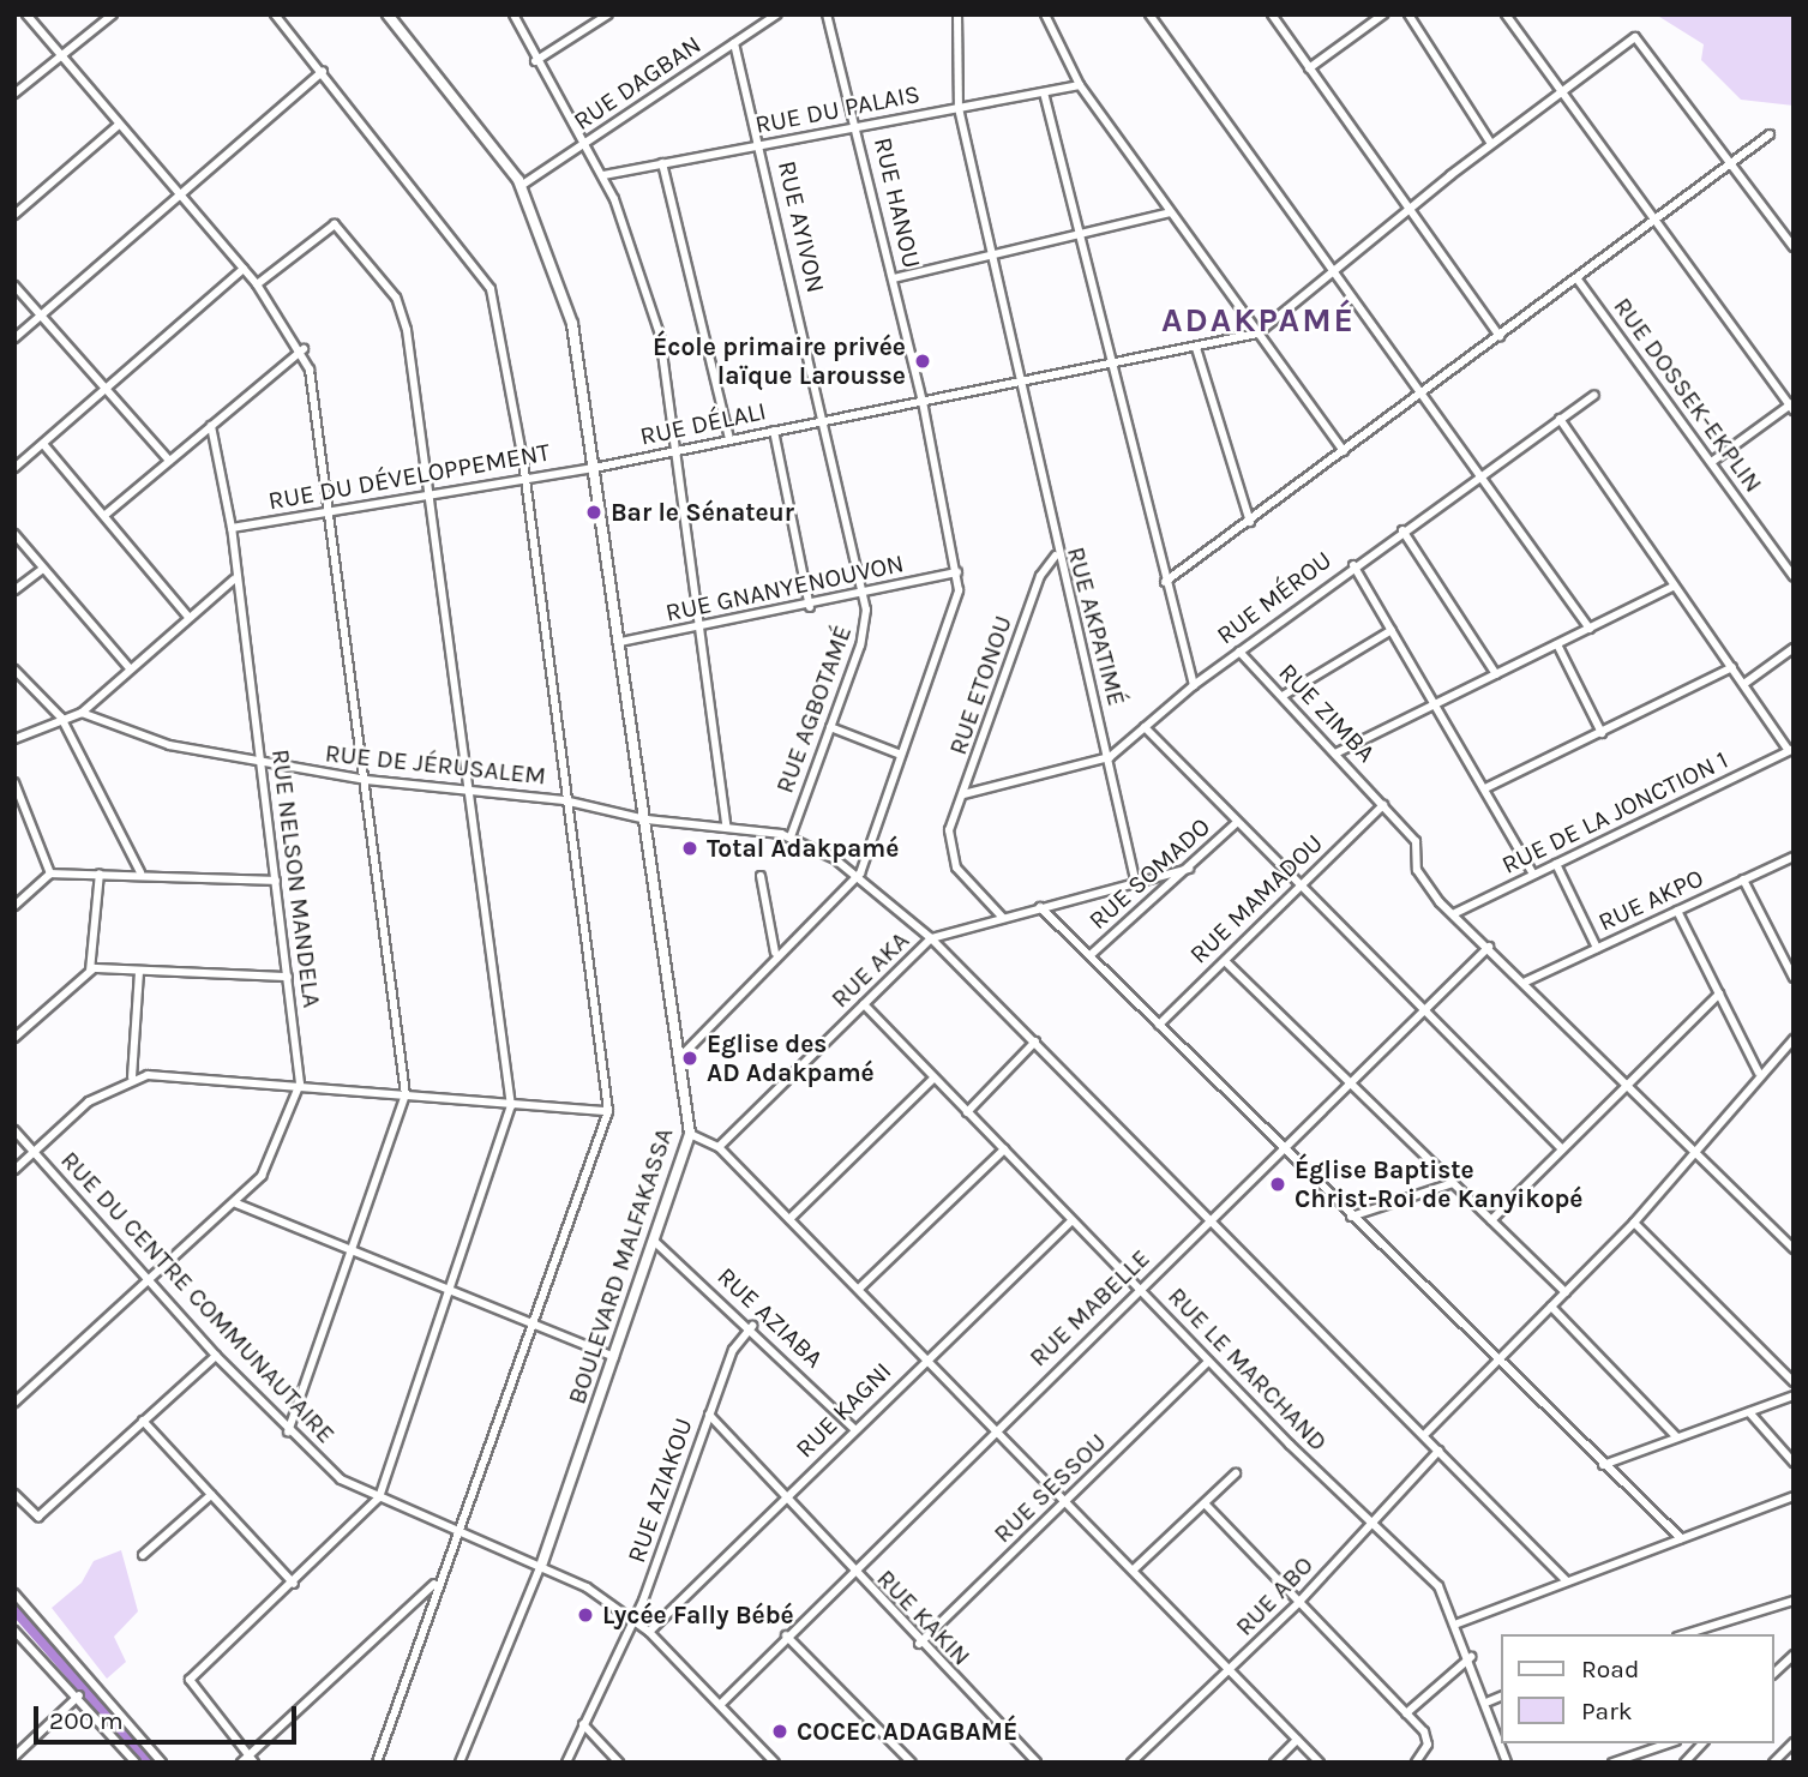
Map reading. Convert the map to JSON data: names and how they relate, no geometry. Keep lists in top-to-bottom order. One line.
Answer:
{"streets":{"street":["RUE DAGBAN","RUE DU PALAIS","RUE HANOU","RUE AYIVON","RUE DOSSEK-EKPLIN","RUE DÉLALI","RUE DU DÉVELOPPEMENT","RUE GNANYENOUVON","RUE MÉROU","RUE AKPATIMÉ","RUE ETONOU","RUE AGBOTAMÉ","RUE ZIMBA","RUE DE JÉRUSALEM","RUE DE LA JONCTION 1","RUE SOMADO","RUE NELSON MANDELA","RUE MAMADOU","RUE AKPO","RUE AKA","BOULEVARD MALFAKASSA","RUE DU CENTRE COMMUNAUTAIRE","RUE MABELLE","RUE AZIABA","RUE LE MARCHAND","RUE KAGNI","RUE SESSOU","RUE AZIAKOU","RUE ABO","RUE KAKIN"]},"crossings":[["RUE DAGBAN","RUE AYIVON"],["RUE DAGBAN","BOULEVARD MALFAKASSA"],["RUE DU PALAIS","RUE HANOU"],["RUE DU PALAIS","RUE AYIVON"],["RUE DU PALAIS","RUE AKPATIMÉ"],["RUE HANOU","RUE DÉLALI"],["RUE HANOU","RUE GNANYENOUVON"],["RUE AYIVON","RUE DÉLALI"],["RUE AYIVON","RUE GNANYENOUVON"],["RUE AYIVON","RUE AGBOTAMÉ"],["RUE DÉLALI","RUE DU DÉVELOPPEMENT"],["RUE DÉLALI","RUE AKPATIMÉ"],["RUE DÉLALI","BOULEVARD MALFAKASSA"],["RUE DU DÉVELOPPEMENT","RUE NELSON MANDELA"],["RUE DU DÉVELOPPEMENT","BOULEVARD MALFAKASSA"],["RUE GNANYENOUVON","RUE AGBOTAMÉ"],["RUE GNANYENOUVON","BOULEVARD MALFAKASSA"],["RUE MÉROU","RUE AKPATIMÉ"],["RUE MÉROU","RUE ETONOU"],["RUE MÉROU","RUE ZIMBA"],["RUE AKPATIMÉ","RUE ETONOU"],["RUE AKPATIMÉ","RUE AKA"],["RUE ETONOU","RUE AKA"],["RUE AGBOTAMÉ","RUE DE JÉRUSALEM"],["RUE ZIMBA","RUE DE LA JONCTION 1"],["RUE ZIMBA","RUE MAMADOU"],["RUE ZIMBA","RUE AKPO"],["RUE ZIMBA","RUE MABELLE"],["RUE DE JÉRUSALEM","RUE NELSON MANDELA"],["RUE DE JÉRUSALEM","RUE AKA"],["RUE DE JÉRUSALEM","BOULEVARD MALFAKASSA"],["RUE DE JÉRUSALEM","RUE MABELLE"],["RUE DE JÉRUSALEM","RUE ABO"],["RUE SOMADO","RUE AKA"],["RUE NELSON MANDELA","RUE DU CENTRE COMMUNAUTAIRE"],["RUE AKA","RUE LE MARCHAND"],["BOULEVARD MALFAKASSA","RUE DU CENTRE COMMUNAUTAIRE"],["BOULEVARD MALFAKASSA","RUE AZIABA"],["RUE DU CENTRE COMMUNAUTAIRE","RUE MABELLE"],["RUE DU CENTRE COMMUNAUTAIRE","RUE KAGNI"],["RUE DU CENTRE COMMUNAUTAIRE","RUE AZIAKOU"],["RUE MABELLE","RUE LE MARCHAND"],["RUE MABELLE","RUE KAKIN"],["RUE AZIABA","RUE KAGNI"],["RUE AZIABA","RUE AZIAKOU"],["RUE LE MARCHAND","RUE KAGNI"],["RUE LE MARCHAND","RUE SESSOU"],["RUE LE MARCHAND","RUE ABO"],["RUE KAGNI","RUE KAKIN"],["RUE SESSOU","RUE KAKIN"],["RUE AZIAKOU","RUE KAKIN"]],"districts":["ADAKPAMÉ"],"places":["École primaire privée laïque Larousse","Bar le Sénateur","Total Adakpamé","Eglise des AD Adakpamé","Église Baptiste Christ-Roi de Kanyikopé","Lycée Fally Bébé","COCEC ADAGBAMÉ"],"legend":["Road","Park"],"scale_bar":"200 m"}
